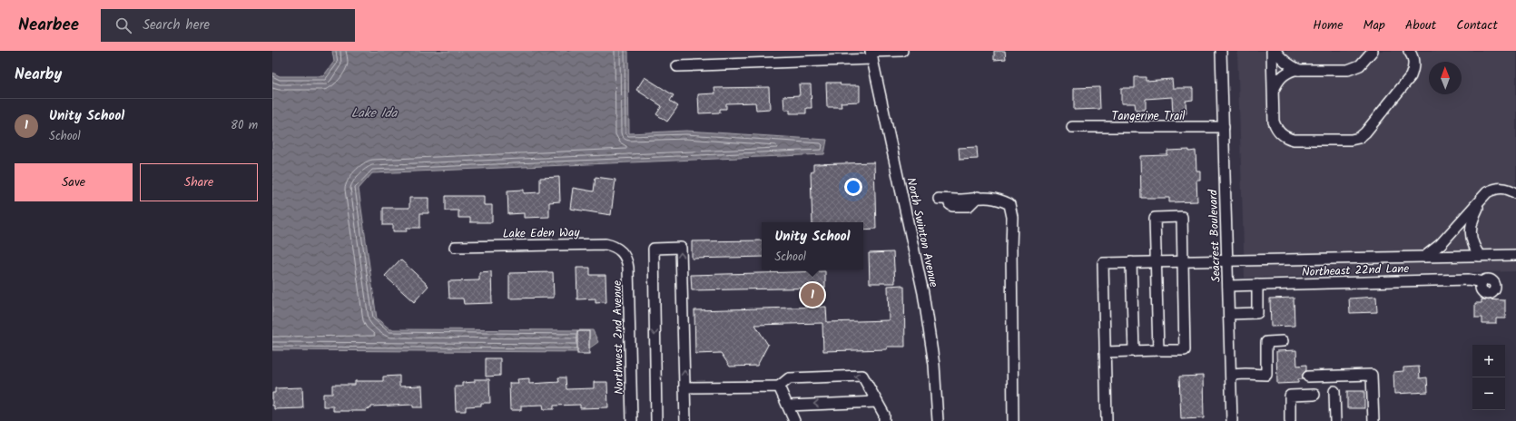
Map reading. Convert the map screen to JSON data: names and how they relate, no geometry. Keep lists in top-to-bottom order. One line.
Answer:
{"streets":{"street":["Tangerine Trail","Lake Eden Way","North Swinton Avenue","Seacrest Boulevard","Northeast 22nd Lane","Northwest 2nd Avenue"]},"crossings":[["Tangerine Trail","Seacrest Boulevard"],["Lake Eden Way","Northwest 2nd Avenue"],["Seacrest Boulevard","Northeast 22nd Lane"]],"water":["Lake Ida"],"north":"top","page":{"header":"Nearbee","search":"Search here","nav":["Home","Map","About","Contact"],"heading":"Nearby","list":[{"mark":"1","name":"Unity School","note":"School","value":"80 m"}],"buttons":["Save","Share"],"popup":["Unity School","School"],"pins":"1","map_buttons":["+","−"]}}
